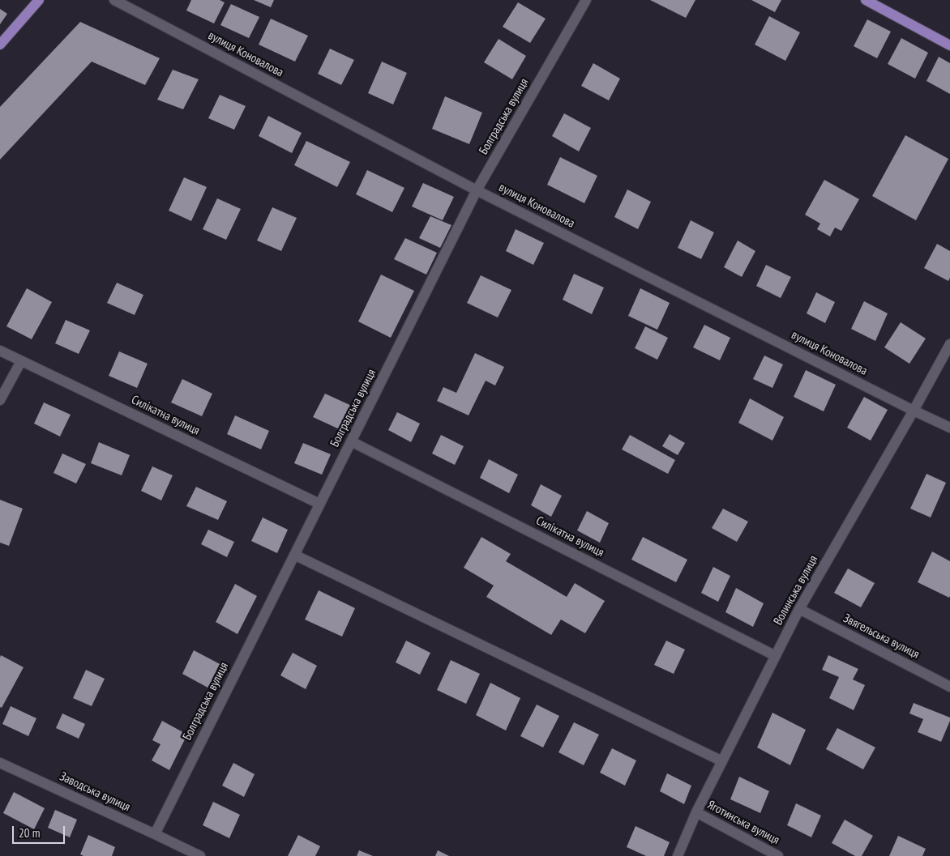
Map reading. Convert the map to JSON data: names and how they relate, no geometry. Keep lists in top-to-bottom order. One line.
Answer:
{"streets":{"street":["вулиця Коновалова","Болградська вулиця","Силікатна вулиця","Волинська вулиця","Звягельська вулиця","Заводська вулиця","Яготинська вулиця"]},"crossings":[["вулиця Коновалова","Болградська вулиця"],["вулиця Коновалова","Волинська вулиця"],["Болградська вулиця","Силікатна вулиця"],["Болградська вулиця","Заводська вулиця"],["Силікатна вулиця","Волинська вулиця"],["Волинська вулиця","Звягельська вулиця"],["Волинська вулиця","Яготинська вулиця"]],"scale_bar":"20 m"}
